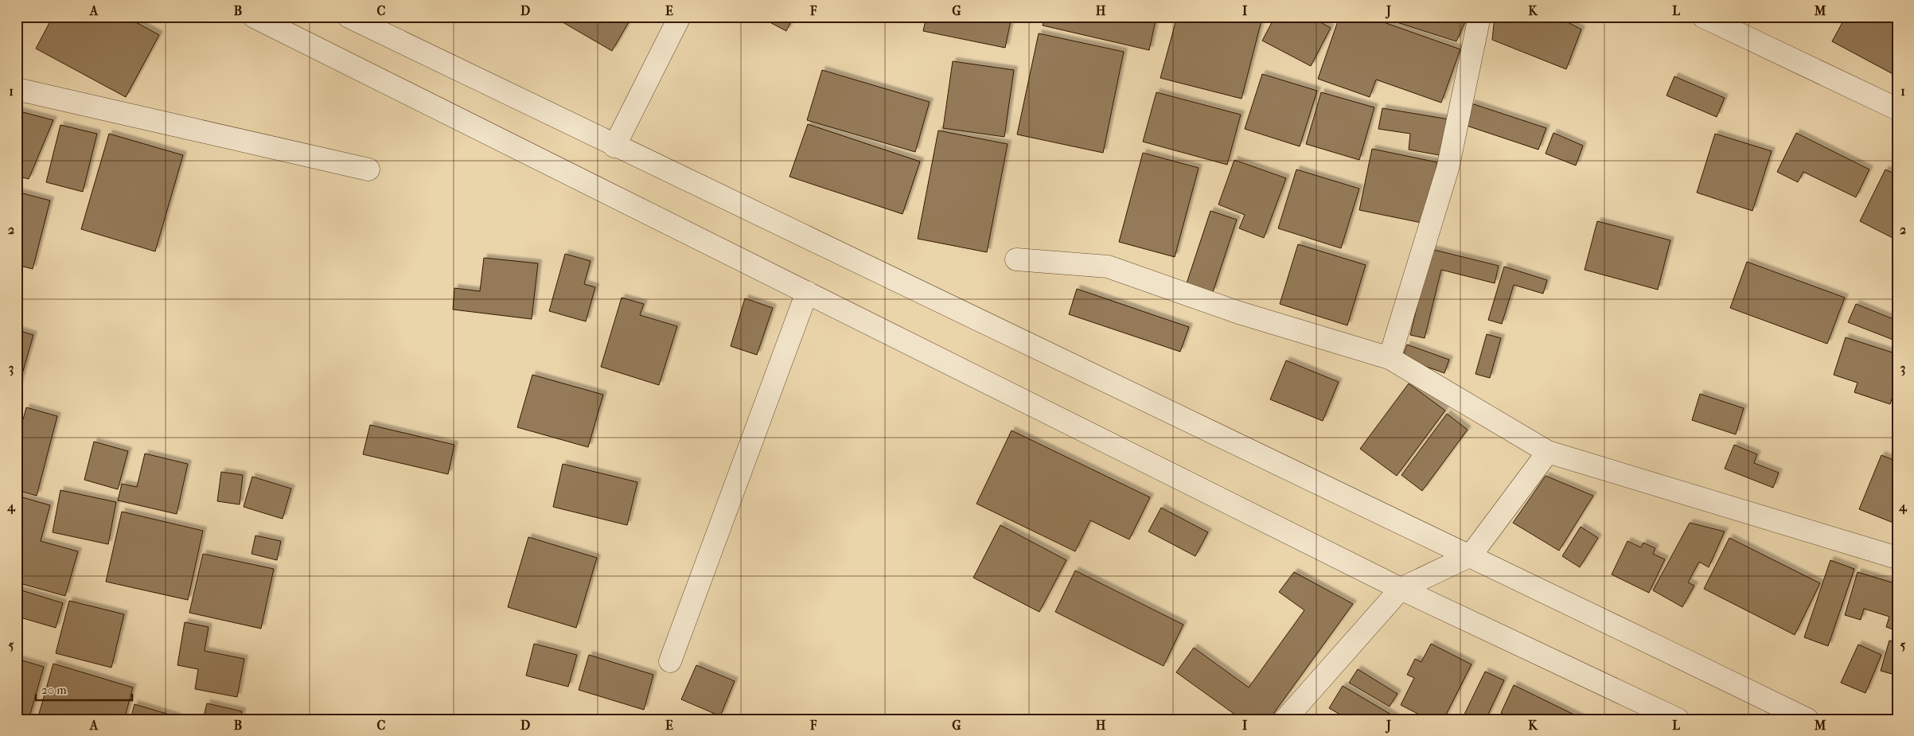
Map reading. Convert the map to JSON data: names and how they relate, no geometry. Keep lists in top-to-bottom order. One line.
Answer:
{"scale_bar":"20 m","grid":{"columns":["A","B","C","D","E","F","G","H","I","J","K","L","M"],"rows":["1","2","3","4","5"]}}
